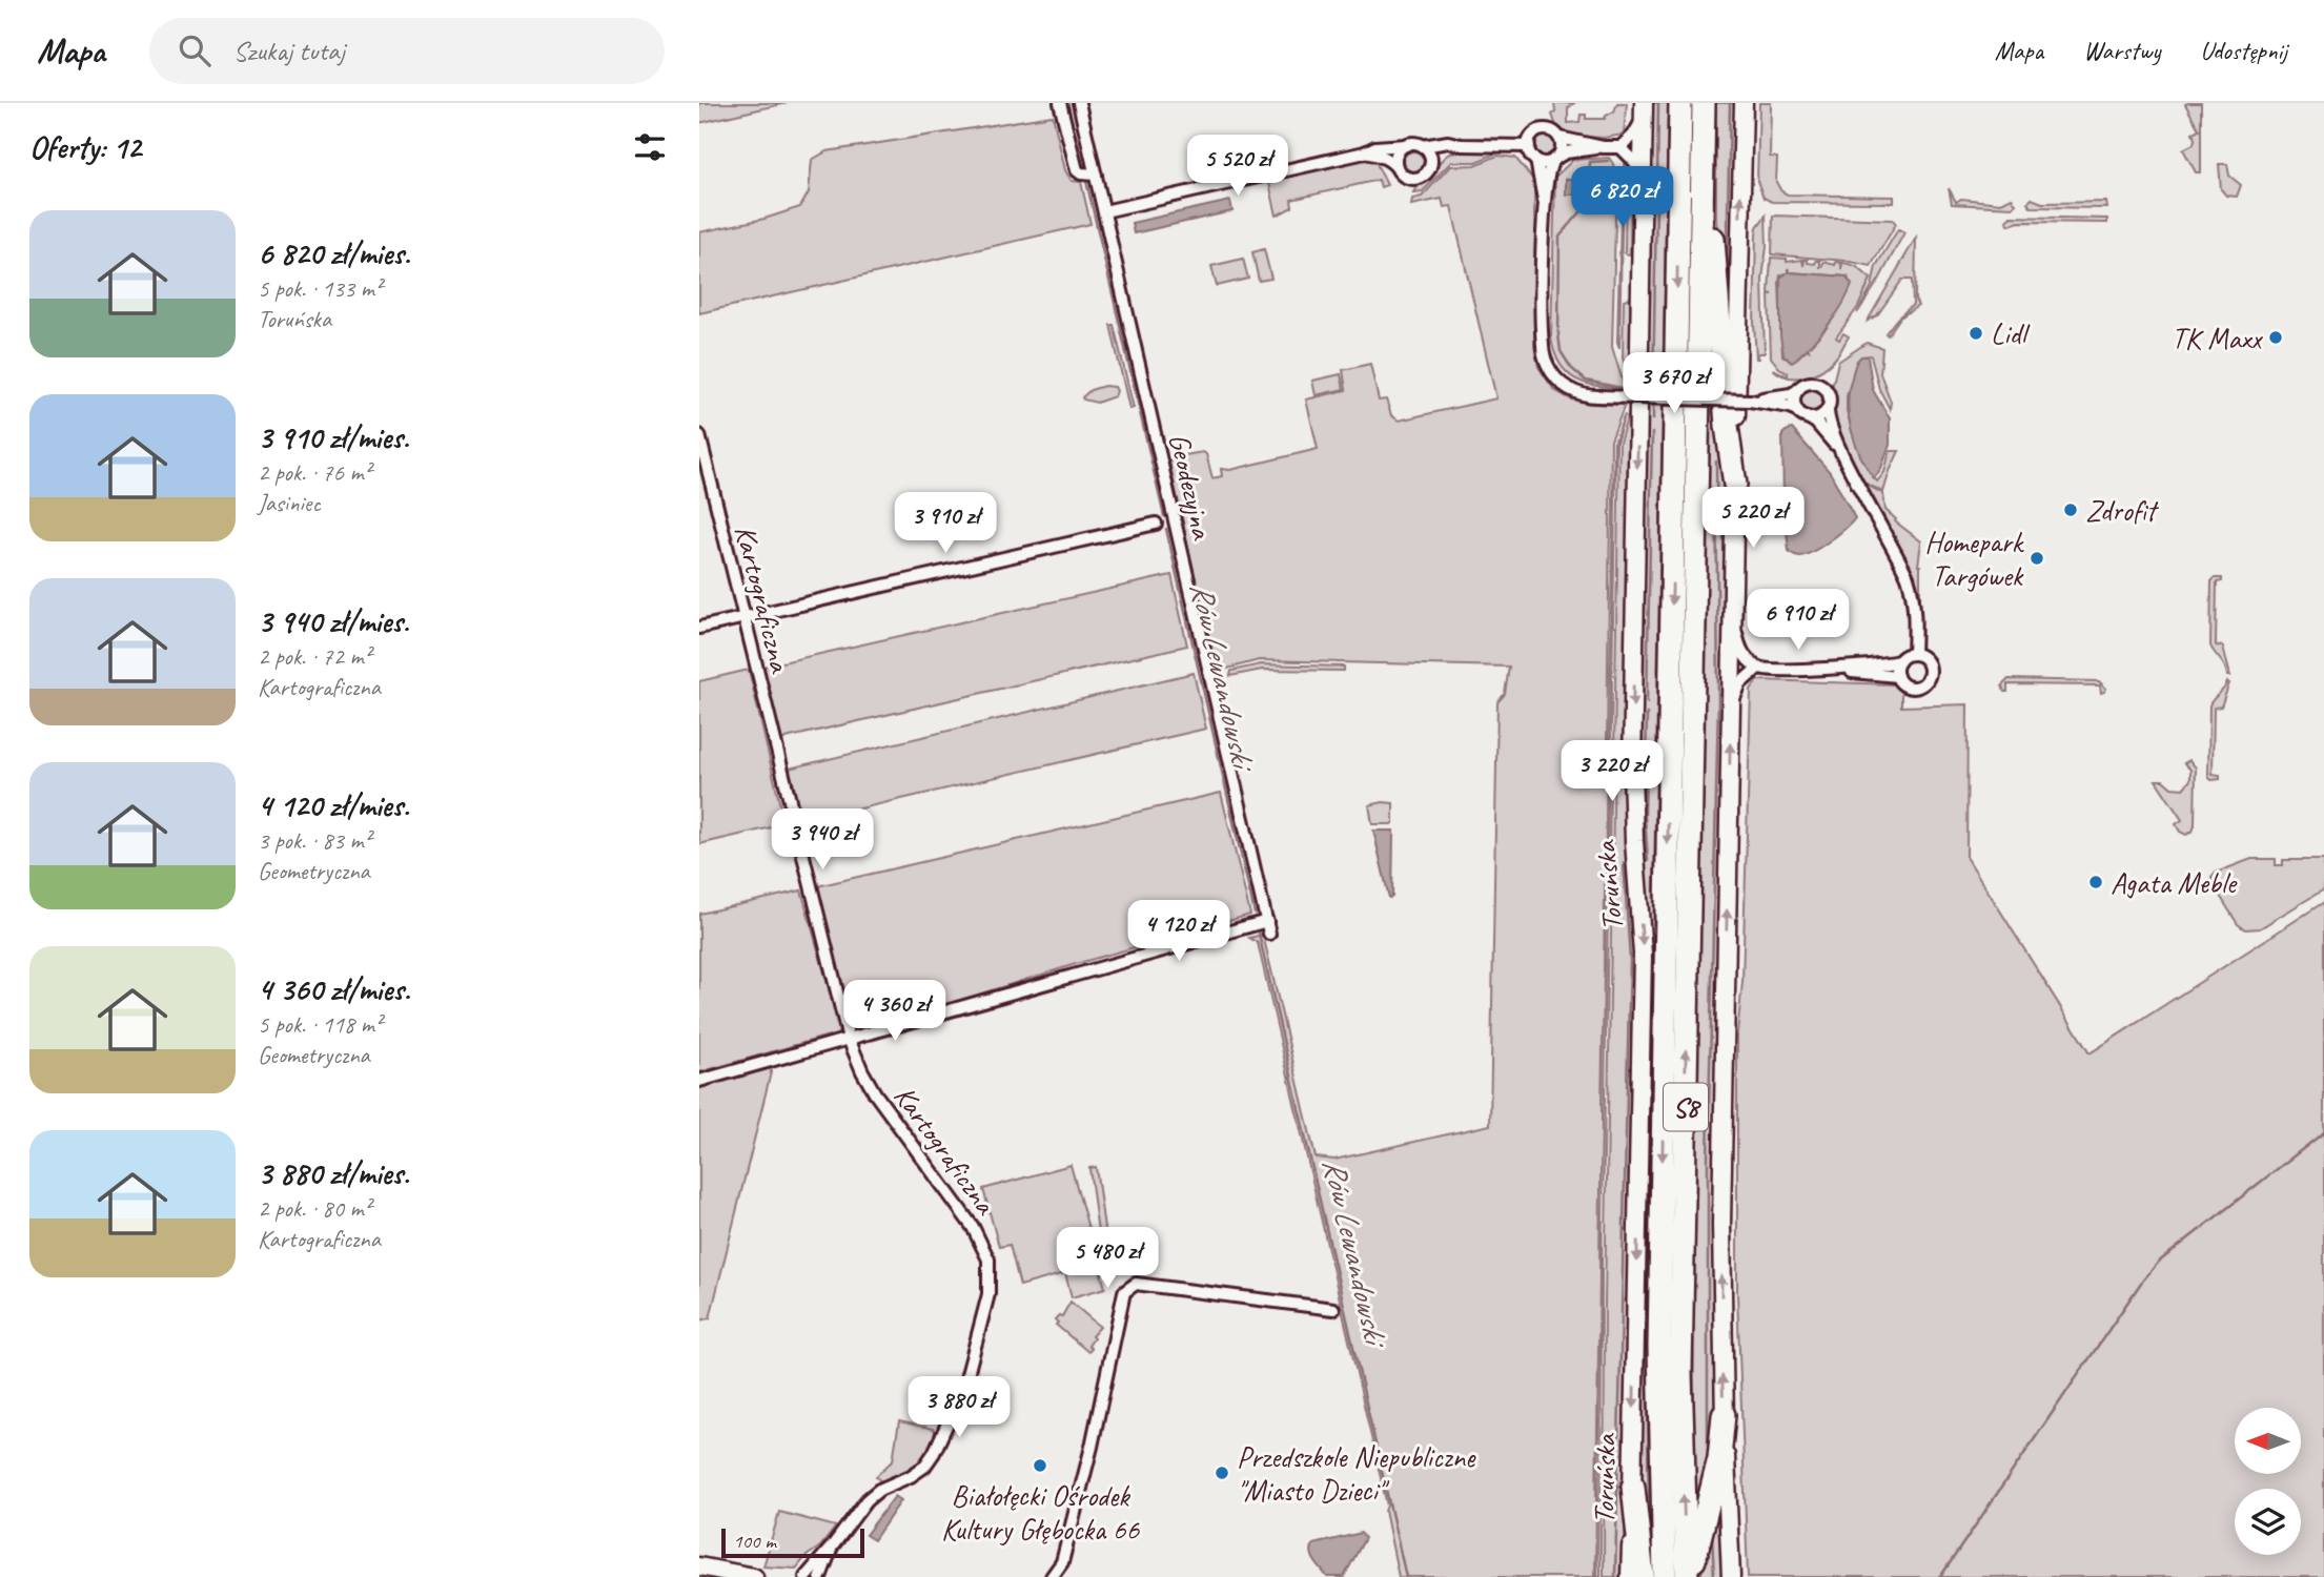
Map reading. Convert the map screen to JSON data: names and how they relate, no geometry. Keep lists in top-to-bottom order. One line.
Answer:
{"streets":{"highway":["Toruńska","S8"],"street":["Geodezyjna","Kartograficzna"]},"water":["Rów Lewandowski"],"places":["Lidl","TK Maxx","Zdrofit","Homepark Targówek","Agata Meble","Białołęcki Ośrodek Kultury Głębocka 66","Przedszkole Niepubliczne \"Miasto Dzieci\""],"scale_bar":"100 m","north":"left","page":{"header":"Mapa","search":"Szukaj tutaj","nav":["Mapa","Warstwy","Udostępnij"],"heading":"Oferty: 12","price":["5 520 zł","6 820 zł","3 670 zł","5 220 zł","3 910 zł","6 910 zł","3 220 zł","3 940 zł","4 120 zł","4 360 zł","5 480 zł","3 880 zł"],"list":[{"name":"6 820 zł/mies.","note":"5 pok. · 133 m² · Toruńska"},{"name":"3 910 zł/mies.","note":"2 pok. · 76 m² · Jasiniec"},{"name":"3 940 zł/mies.","note":"2 pok. · 72 m² · Kartograficzna"},{"name":"4 120 zł/mies.","note":"3 pok. · 83 m² · Geometryczna"},{"name":"4 360 zł/mies.","note":"5 pok. · 118 m² · Geometryczna"},{"name":"3 880 zł/mies.","note":"2 pok. · 80 m² · Kartograficzna"}],"scale":"100 m"}}
